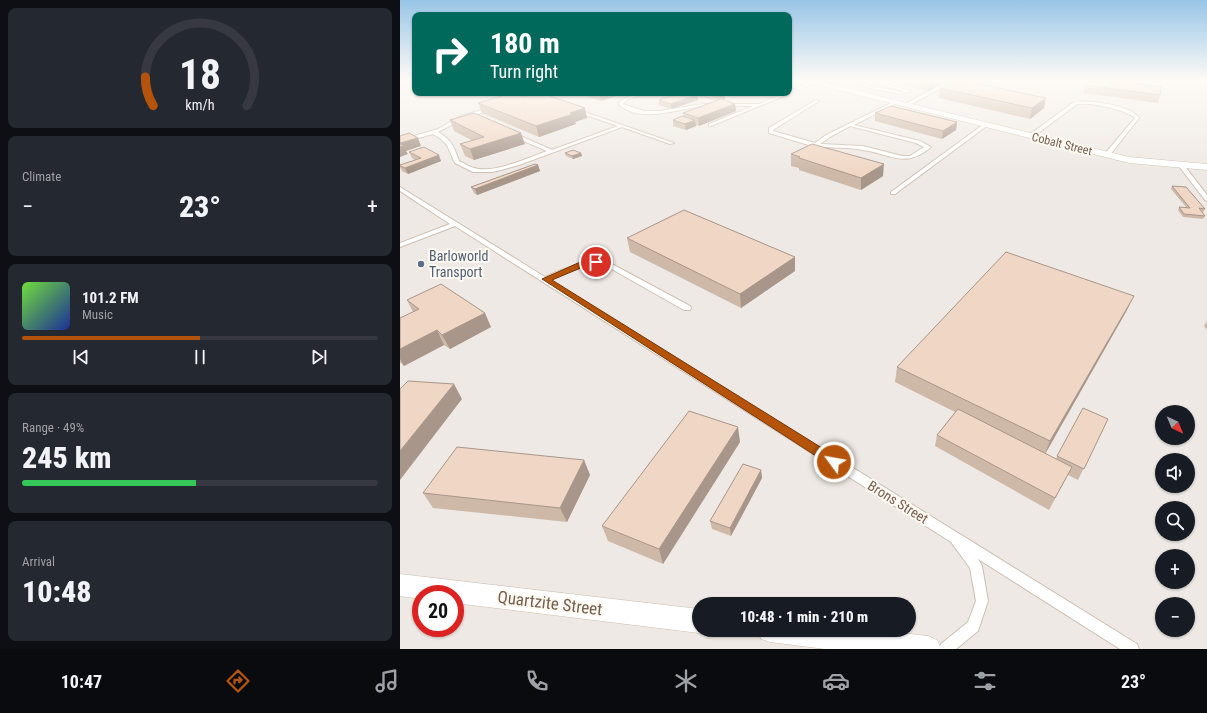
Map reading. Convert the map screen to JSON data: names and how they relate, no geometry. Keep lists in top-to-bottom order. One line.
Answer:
{"streets":{"street":["Cobalt Street","Quartzite Street"],"lane":["Brons Street"]},"places":["Barloworld Transport"],"north":"bottom right","page":{"turn":["180 m","Turn right"],"tile":["Climate",["Range · 49%","245 km"],["Arrival","10:48"]],"heat":["−","23°","+"],"song":["101.2 FM","Music"],"map_buttons":["+","−"],"limit":"20","trip":"10:48 · 1 min · 210 m","tabs":["10:47","23°"],"gauge":["18","km/h"]}}
